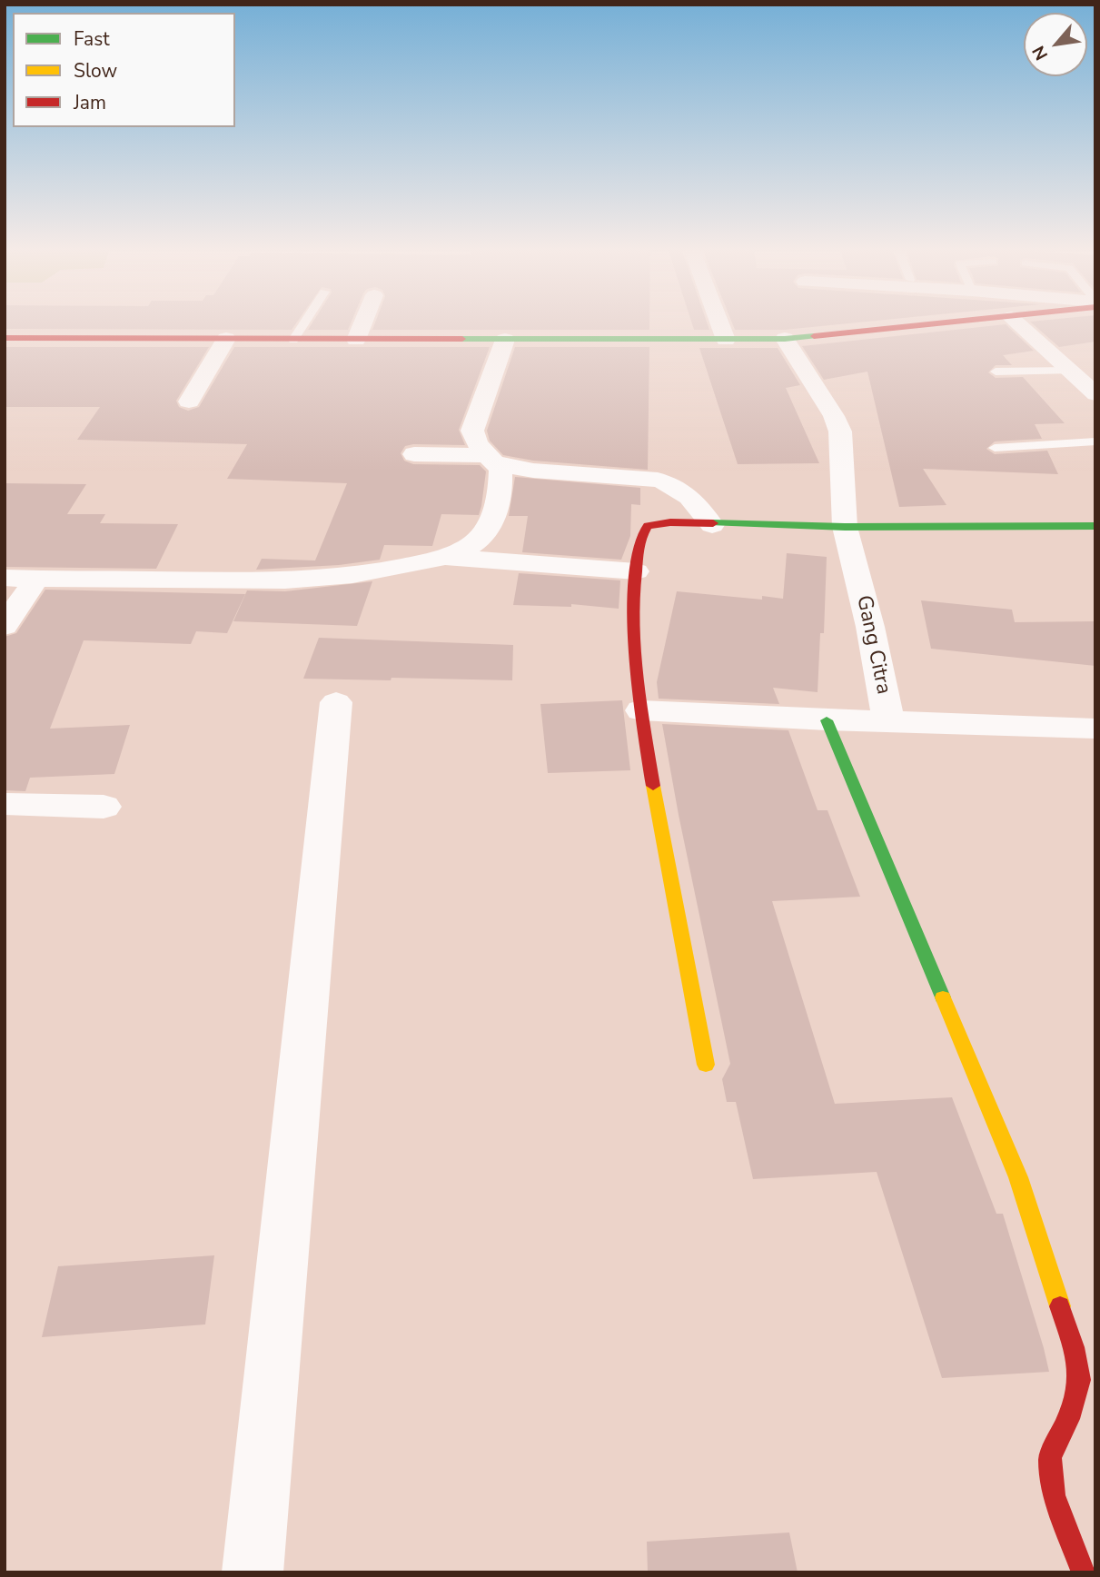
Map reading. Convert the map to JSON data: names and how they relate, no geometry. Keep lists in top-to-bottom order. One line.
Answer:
{"streets":{"street":["Gang Citra"]},"legend":["Fast","Slow","Jam"],"north":"bottom left"}
